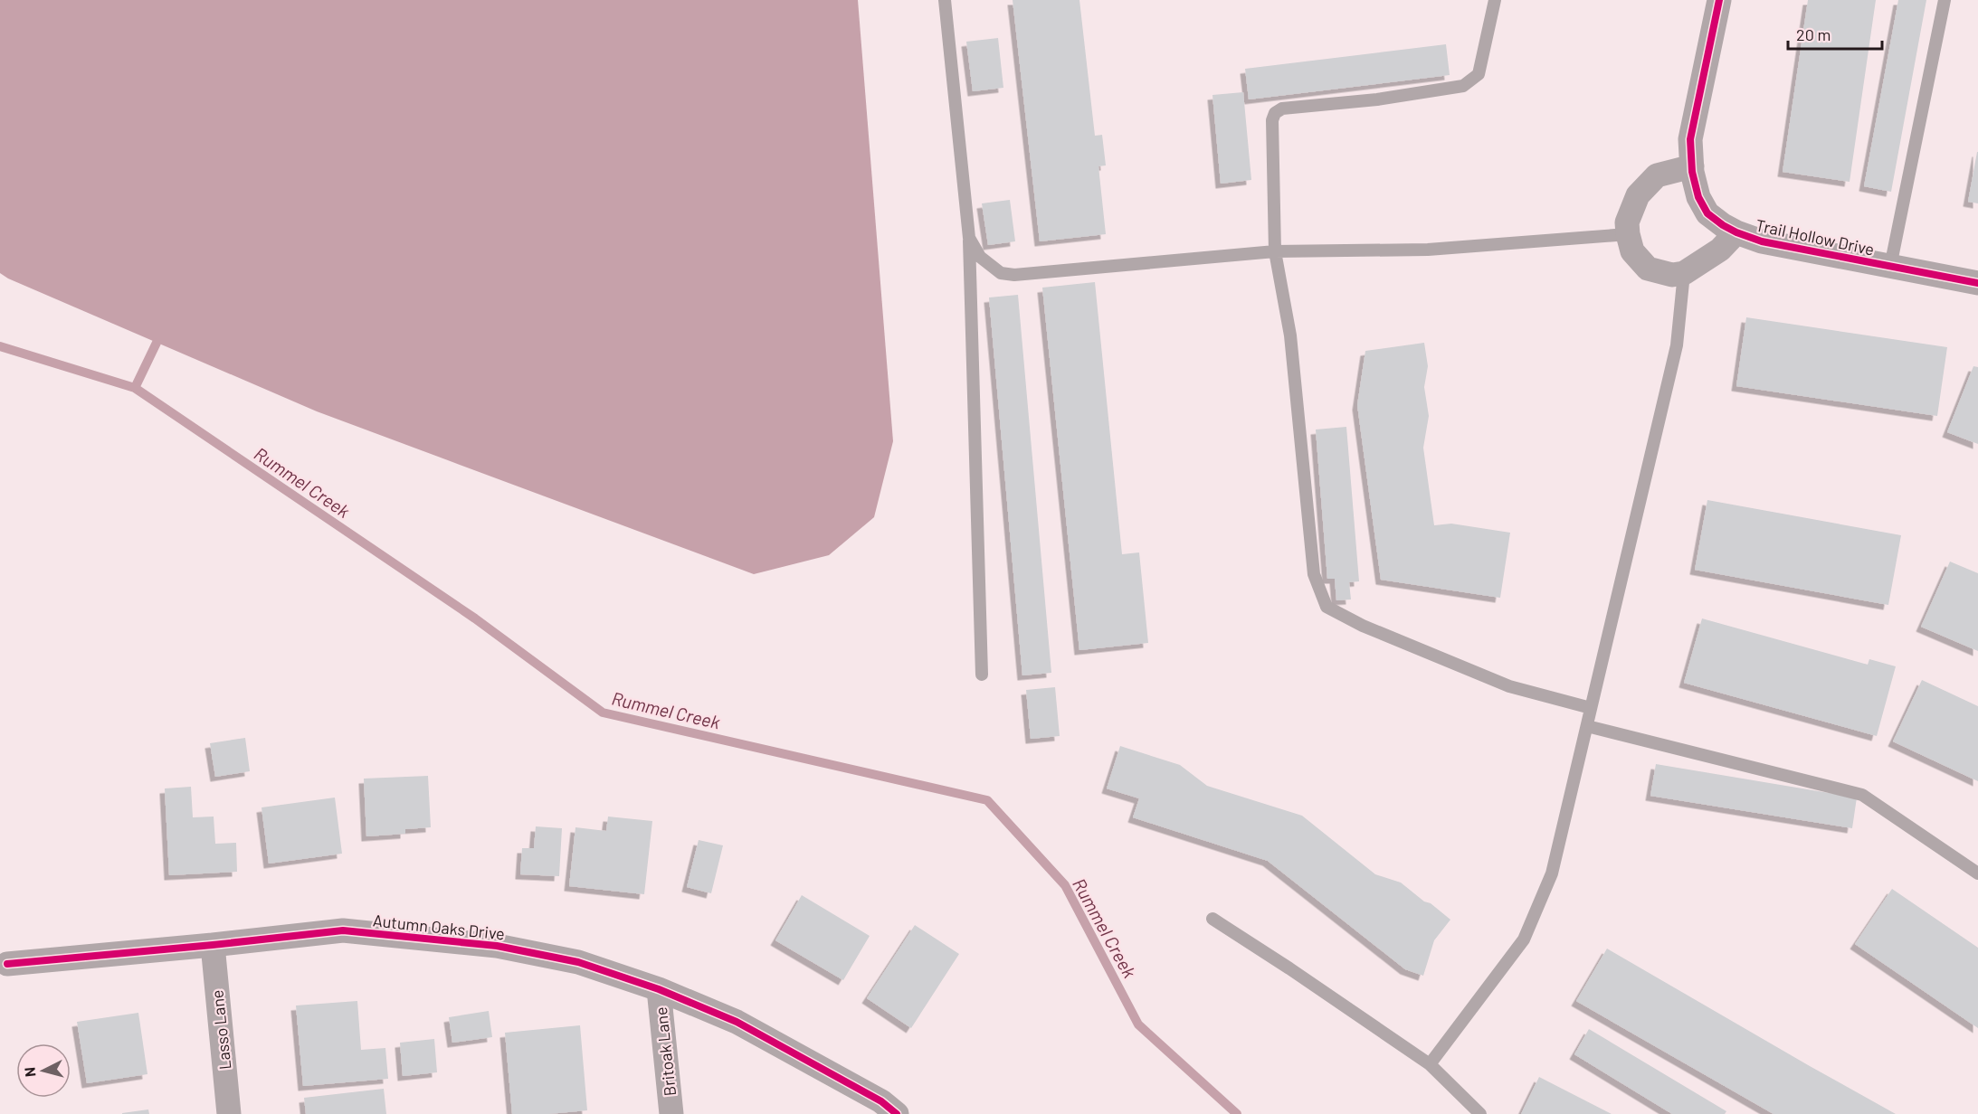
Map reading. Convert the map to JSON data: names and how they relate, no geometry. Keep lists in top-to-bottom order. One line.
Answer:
{"streets":{"street":["Trail Hollow Drive","Autumn Oaks Drive","Lasso Lane","Britoak Lane"]},"crossings":[["Autumn Oaks Drive","Lasso Lane"],["Autumn Oaks Drive","Britoak Lane"]],"water":["Rummel Creek"],"scale_bar":"20 m","north":"left"}
